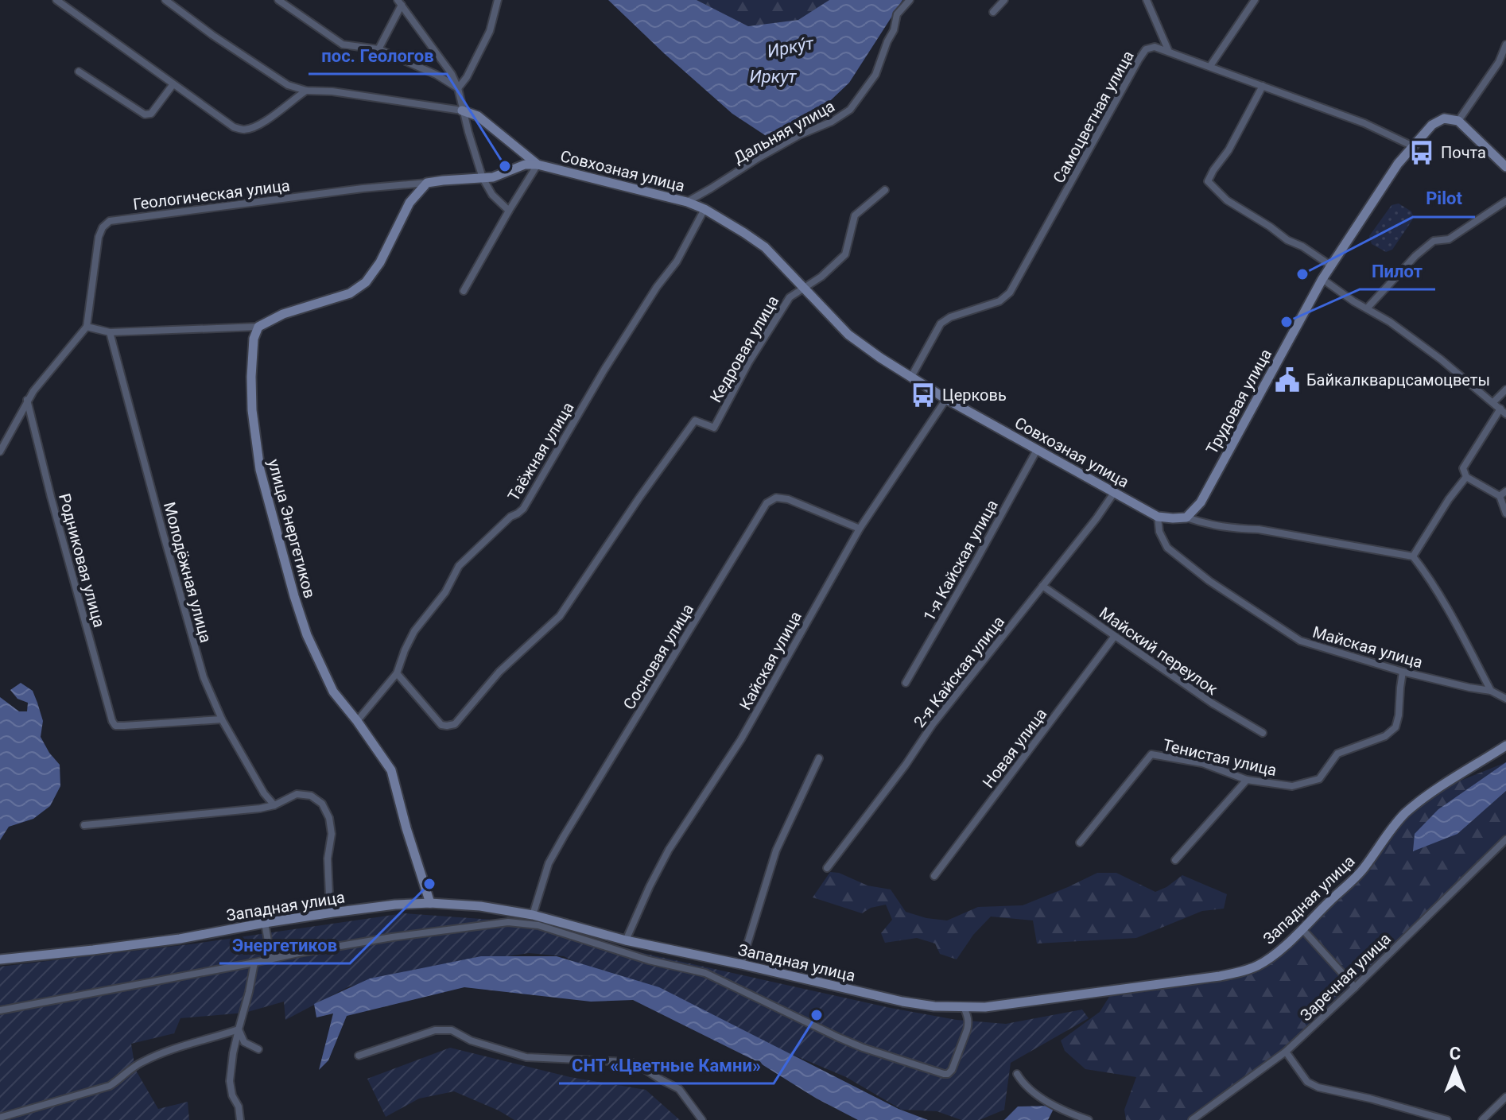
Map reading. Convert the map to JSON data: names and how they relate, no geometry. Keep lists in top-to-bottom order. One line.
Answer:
{"streets":{"street":["Самоцветная улица","Дальняя улица","Совхозная улица","Геологическая улица","Кедровая улица","Трудовая улица","Таёжная улица","улица Энергетиков","Родниковая улица","1-я Кайская улица","Молодёжная улица","Майская улица","Майский переулок","Сосновая улица","Кайская улица","2-я Кайская улица","Новая улица","Тенистая улица","Западная улица","Заречная улица"]},"crossings":[["Самоцветная улица","Совхозная улица"],["Самоцветная улица","Трудовая улица"],["Дальняя улица","Совхозная улица"],["Совхозная улица","Кедровая улица"],["Совхозная улица","Трудовая улица"],["Совхозная улица","Таёжная улица"],["Совхозная улица","1-я Кайская улица"],["Совхозная улица","Майская улица"],["Совхозная улица","Кайская улица"],["Совхозная улица","2-я Кайская улица"],["Кедровая улица","Таёжная улица"],["Таёжная улица","улица Энергетиков"],["улица Энергетиков","Западная улица"],["Родниковая улица","Молодёжная улица"],["Майская улица","Тенистая улица"],["Майский переулок","2-я Кайская улица"],["Майский переулок","Новая улица"],["Сосновая улица","Кайская улица"],["Сосновая улица","Западная улица"],["Кайская улица","Западная улица"]],"water":["Ирку́т","Иркут"],"places":{"bus stop":["Почта","Церковь"],"other":["пос. Геологов","Pilot","Пилот","Энергетиков","СНТ «Цветные Камни»"],"public building":["Байкалкварцсамоцветы"]},"north":"top"}
